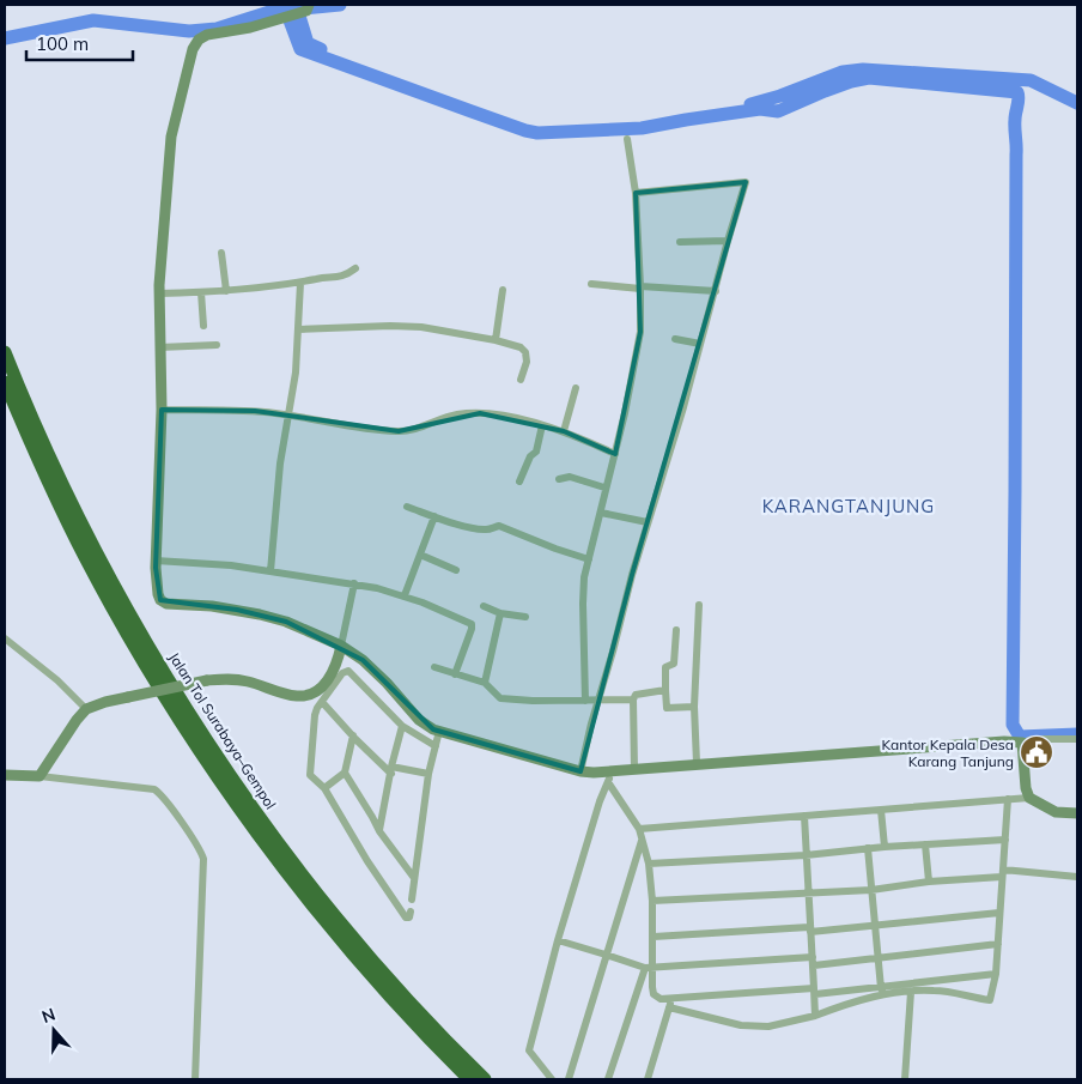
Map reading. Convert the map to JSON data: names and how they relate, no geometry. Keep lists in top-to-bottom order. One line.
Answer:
{"streets":{"highway":["Jalan Tol Surabaya–Gempol"]},"districts":["KARANGTANJUNG"],"places":{"public building":["Kantor Kepala Desa Karang Tanjung"]},"scale_bar":"100 m","north":"top"}
